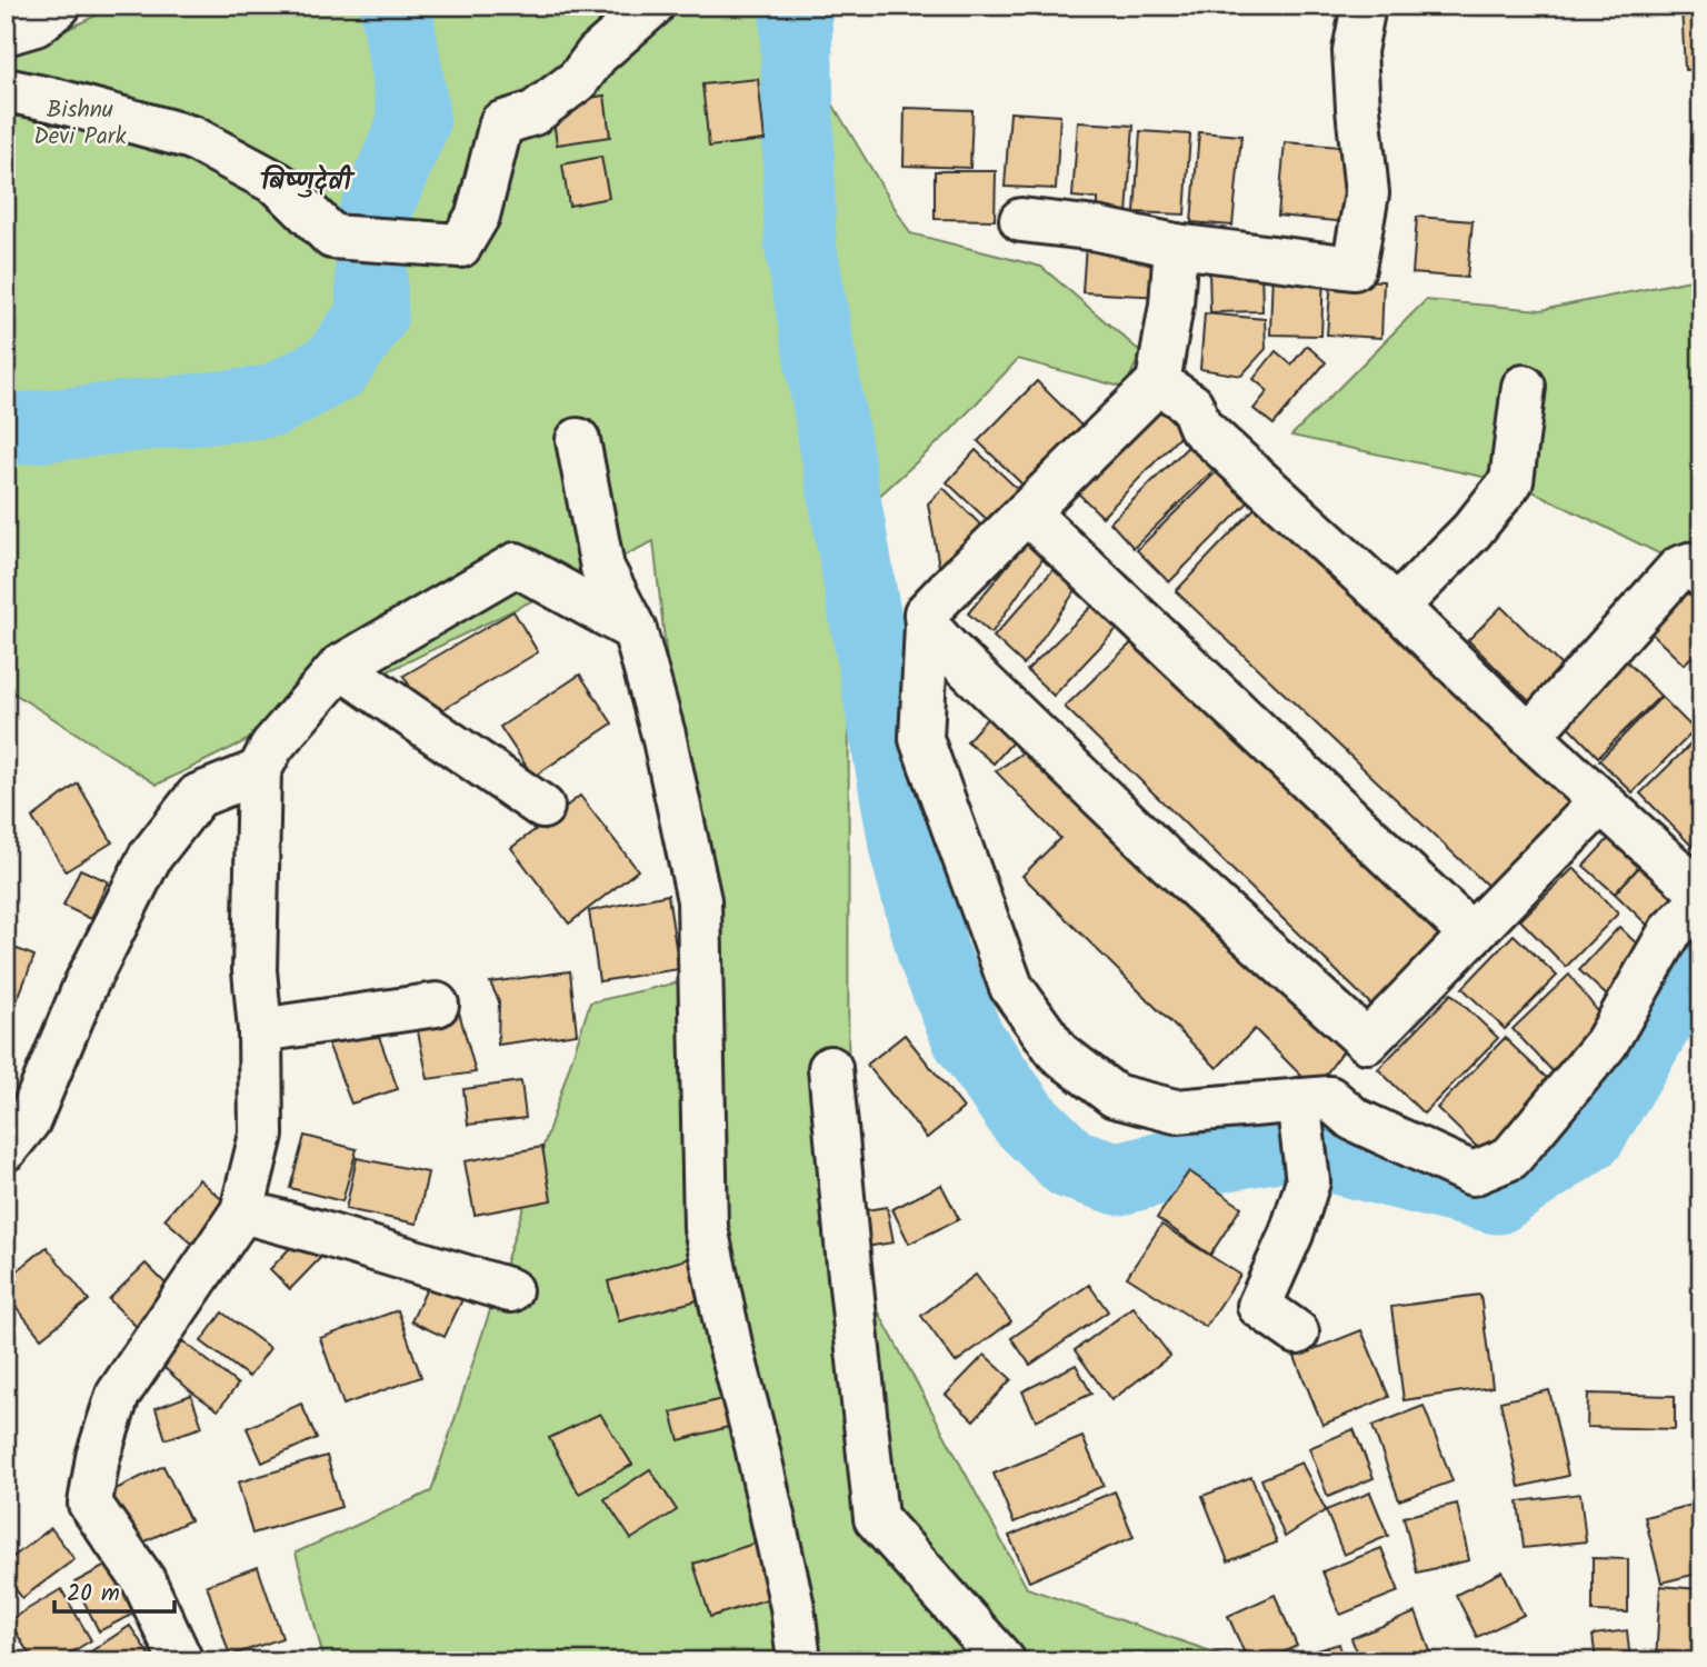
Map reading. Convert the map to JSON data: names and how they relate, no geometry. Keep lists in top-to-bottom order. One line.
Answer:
{"districts":["बिष्णुदेवी"],"parks":["Bishnu Devi Park"],"scale_bar":"20 m"}
